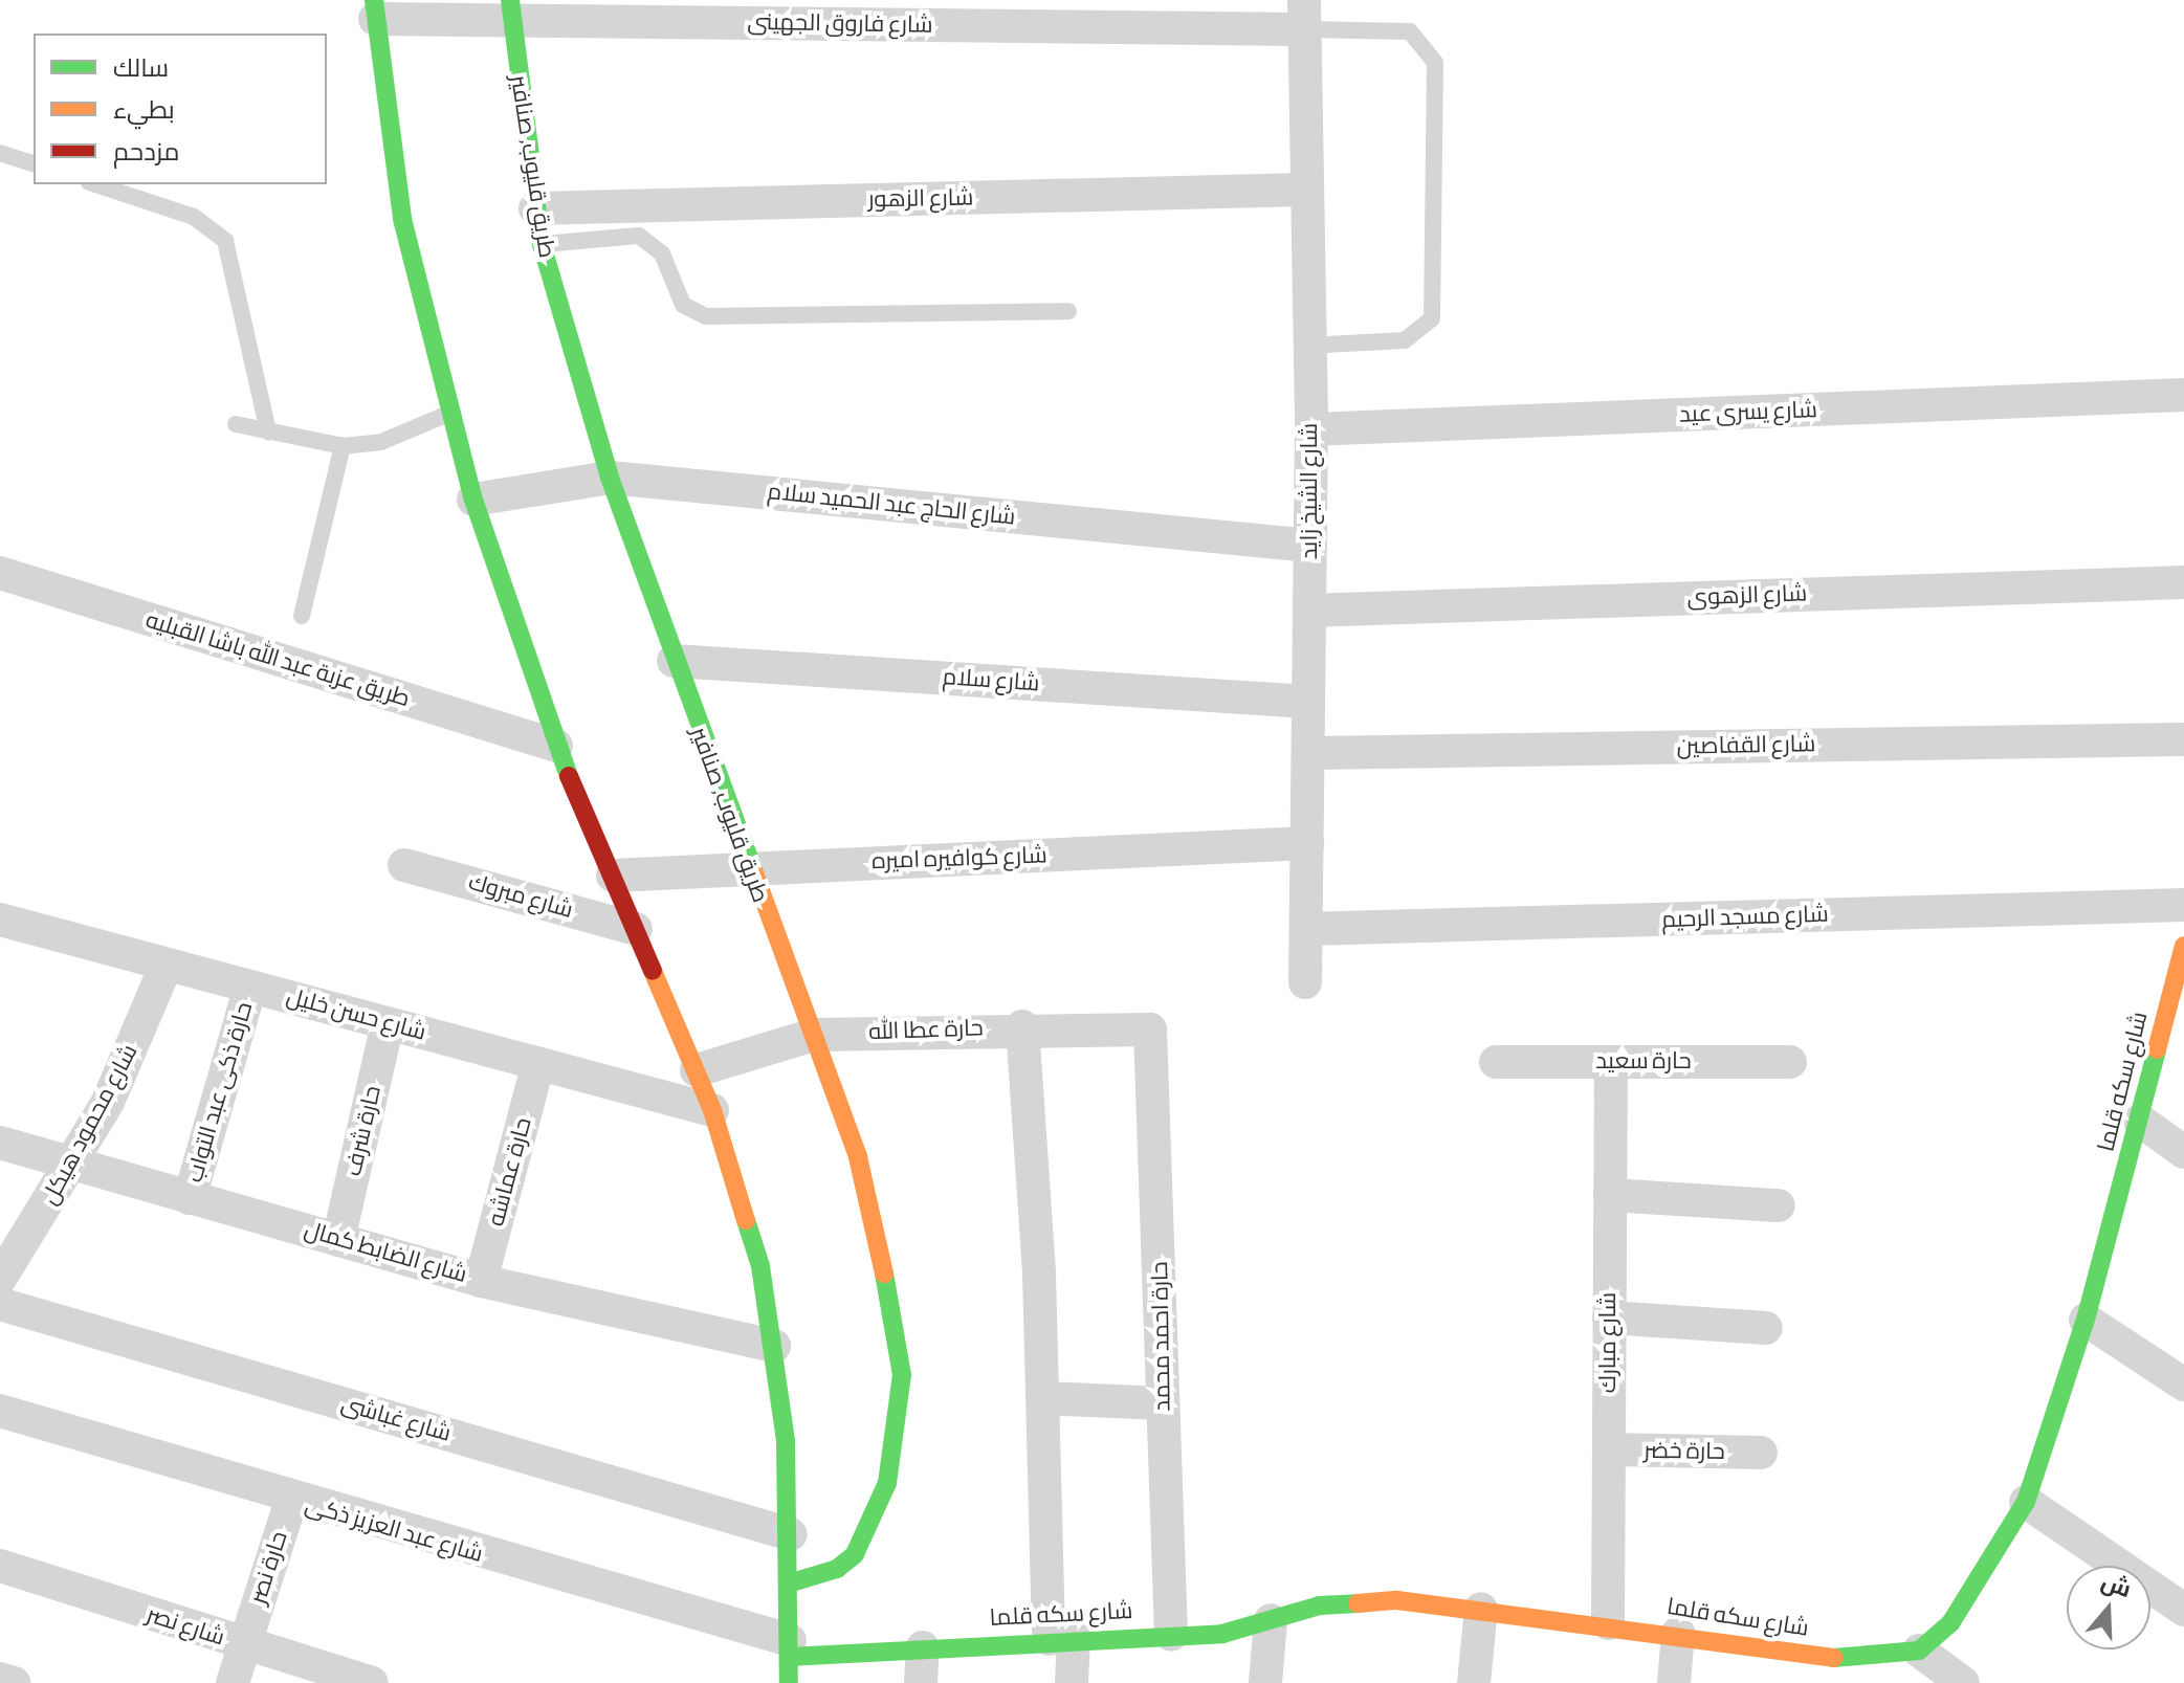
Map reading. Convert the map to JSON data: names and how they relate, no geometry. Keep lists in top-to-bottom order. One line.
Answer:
{"streets":{"street":["شارع فاروق الجهينى","طريق قليوب, صنافير","شارع الزهور","شارع يسرى عيد","شارع الشيخ زايد","شارع الحاج عبد الحميد سلام","شارع الزهوى","طريق عزبة عبد الله باشا القبليه","شارع سلام","شارع القفاصين","شارع كوافيره اميره","شارع مبروك","شارع مسجد الرحيم","شارع حسن خليل","حارة عطا الله","حارة سعيد","شارع سكه قلما","حارة ذكى عبد التواب","شارع محمود هيكل","حارة شرف","حارة عماشه","شارع الضابط كمال","حارة احمد محمد","شارع مبارك","شارع غباشى","حارة خضر","شارع عبد العزيز ذكى","حارة نصر","شارع نصر"]},"crossings":[["شارع فاروق الجهينى","طريق قليوب, صنافير"],["شارع فاروق الجهينى","شارع الشيخ زايد"],["طريق قليوب, صنافير","شارع الزهور"],["طريق قليوب, صنافير","شارع الحاج عبد الحميد سلام"],["طريق قليوب, صنافير","شارع سلام"],["طريق قليوب, صنافير","شارع كوافيره اميره"],["طريق قليوب, صنافير","حارة عطا الله"],["شارع الزهور","شارع الشيخ زايد"],["شارع يسرى عيد","شارع الشيخ زايد"],["شارع الشيخ زايد","شارع الحاج عبد الحميد سلام"],["شارع الشيخ زايد","شارع الزهوى"],["شارع الشيخ زايد","شارع سلام"],["شارع الشيخ زايد","شارع القفاصين"],["شارع الشيخ زايد","شارع كوافيره اميره"],["شارع الشيخ زايد","شارع مسجد الرحيم"],["شارع حسن خليل","حارة ذكى عبد التواب"],["شارع حسن خليل","شارع محمود هيكل"],["شارع حسن خليل","حارة شرف"],["شارع حسن خليل","حارة عماشه"],["حارة عطا الله","حارة احمد محمد"],["حارة سعيد","شارع مبارك"],["شارع سكه قلما","حارة احمد محمد"],["شارع سكه قلما","شارع مبارك"],["شارع سكه قلما","شارع عبد العزيز ذكى"],["حارة ذكى عبد التواب","شارع الضابط كمال"],["شارع محمود هيكل","شارع الضابط كمال"],["حارة شرف","شارع الضابط كمال"],["حارة عماشه","شارع الضابط كمال"],["شارع مبارك","حارة خضر"],["شارع عبد العزيز ذكى","حارة نصر"],["حارة نصر","شارع نصر"]],"legend":["سالك","بطيء","مزدحم"],"north":"top"}
